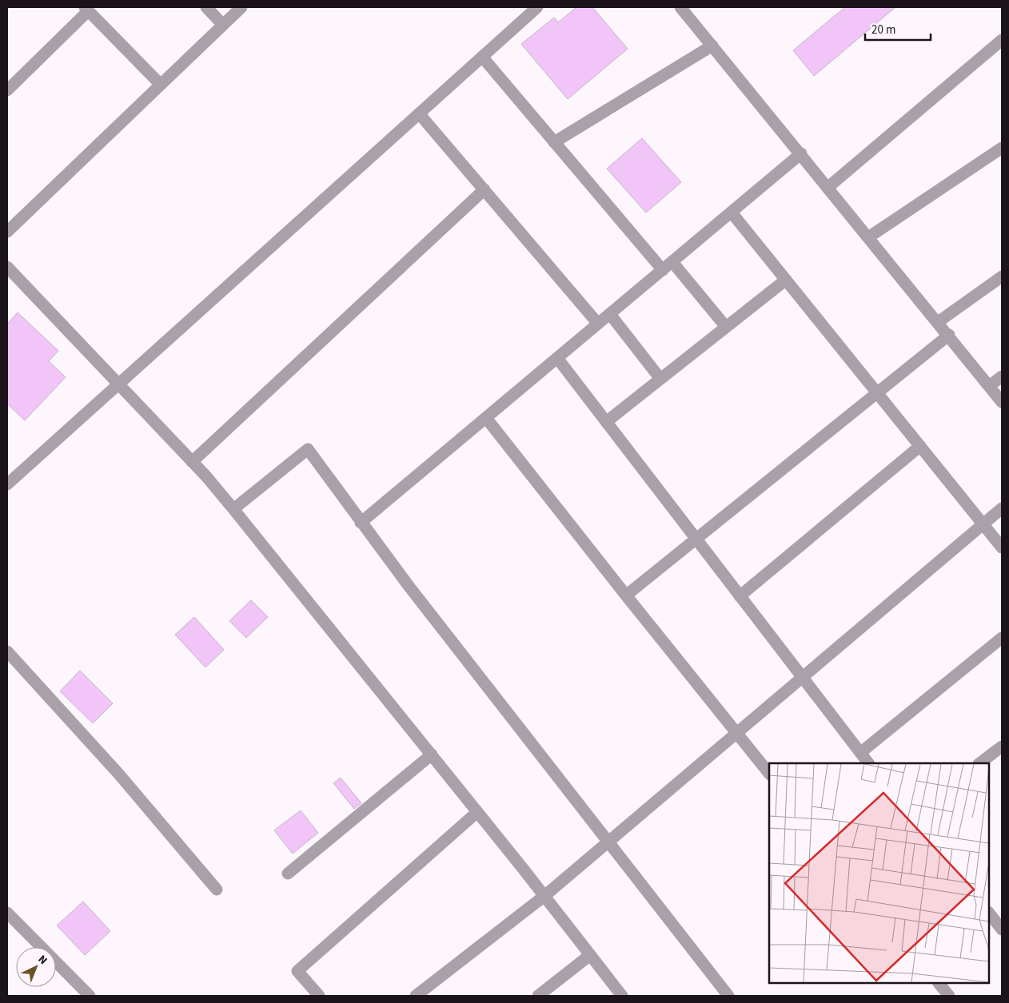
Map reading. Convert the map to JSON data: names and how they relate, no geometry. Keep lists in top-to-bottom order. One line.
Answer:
{"scale_bar":"20 m","north":"top right"}
